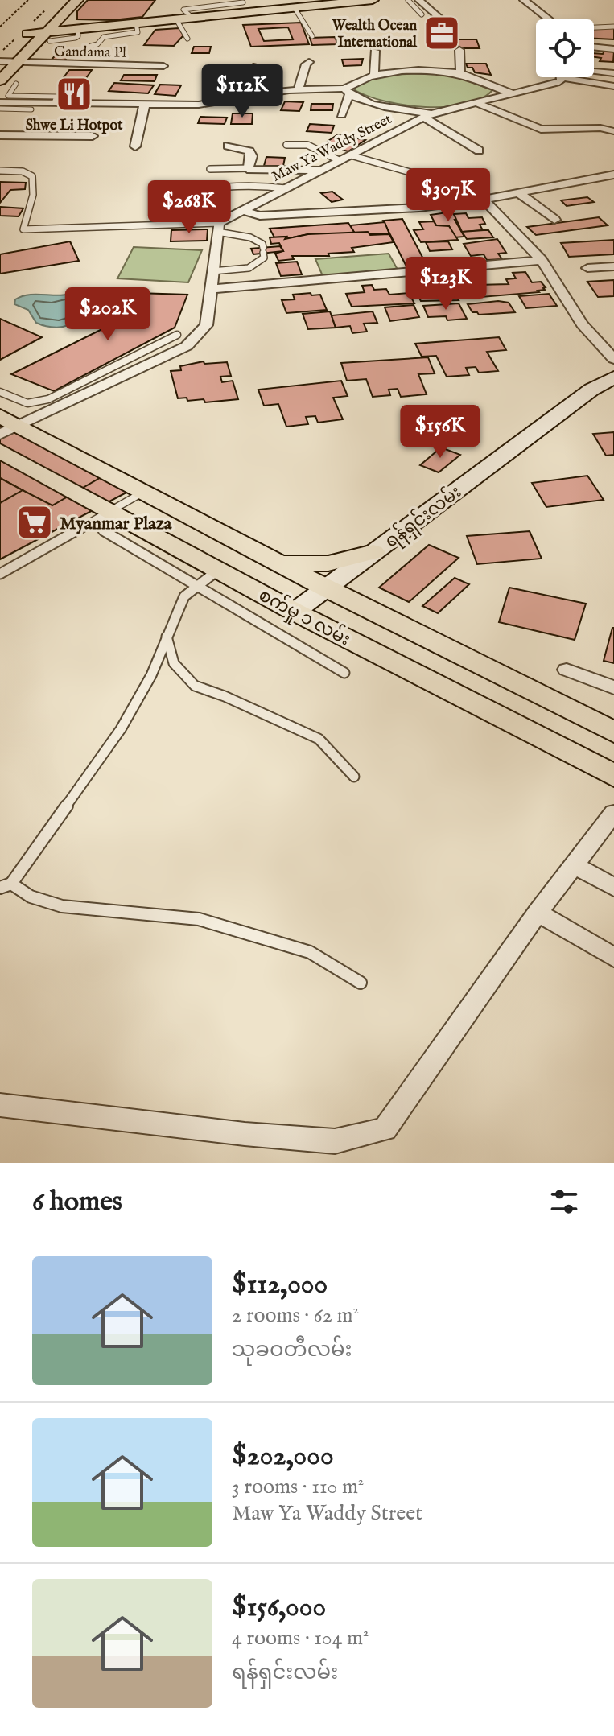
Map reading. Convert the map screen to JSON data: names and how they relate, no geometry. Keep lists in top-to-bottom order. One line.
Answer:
{"streets":{"main road":["ရန်ရှင်းလမ်း","စက်မှု ၁ လမ်း"],"street":["Gandama Pl","Maw Ya Waddy Street"]},"crossings":[["ရန်ရှင်းလမ်း","စက်မှု ၁ လမ်း"]],"places":{"office":["Wealth Ocean International"],"restaurant":["Shwe Li Hotpot"],"supermarket":["Myanmar Plaza"]},"page":{"price":["$112K","$307K","$268K","$123K","$202K","$156K"],"heading":"6 homes","list":[{"name":"$112,000","note":"2 rooms · 62 m² · သုခဝတီလမ်း"},{"name":"$202,000","note":"3 rooms · 110 m² · Maw Ya Waddy Street"},{"name":"$156,000","note":"4 rooms · 104 m² · ရန်ရှင်းလမ်း"}]}}
